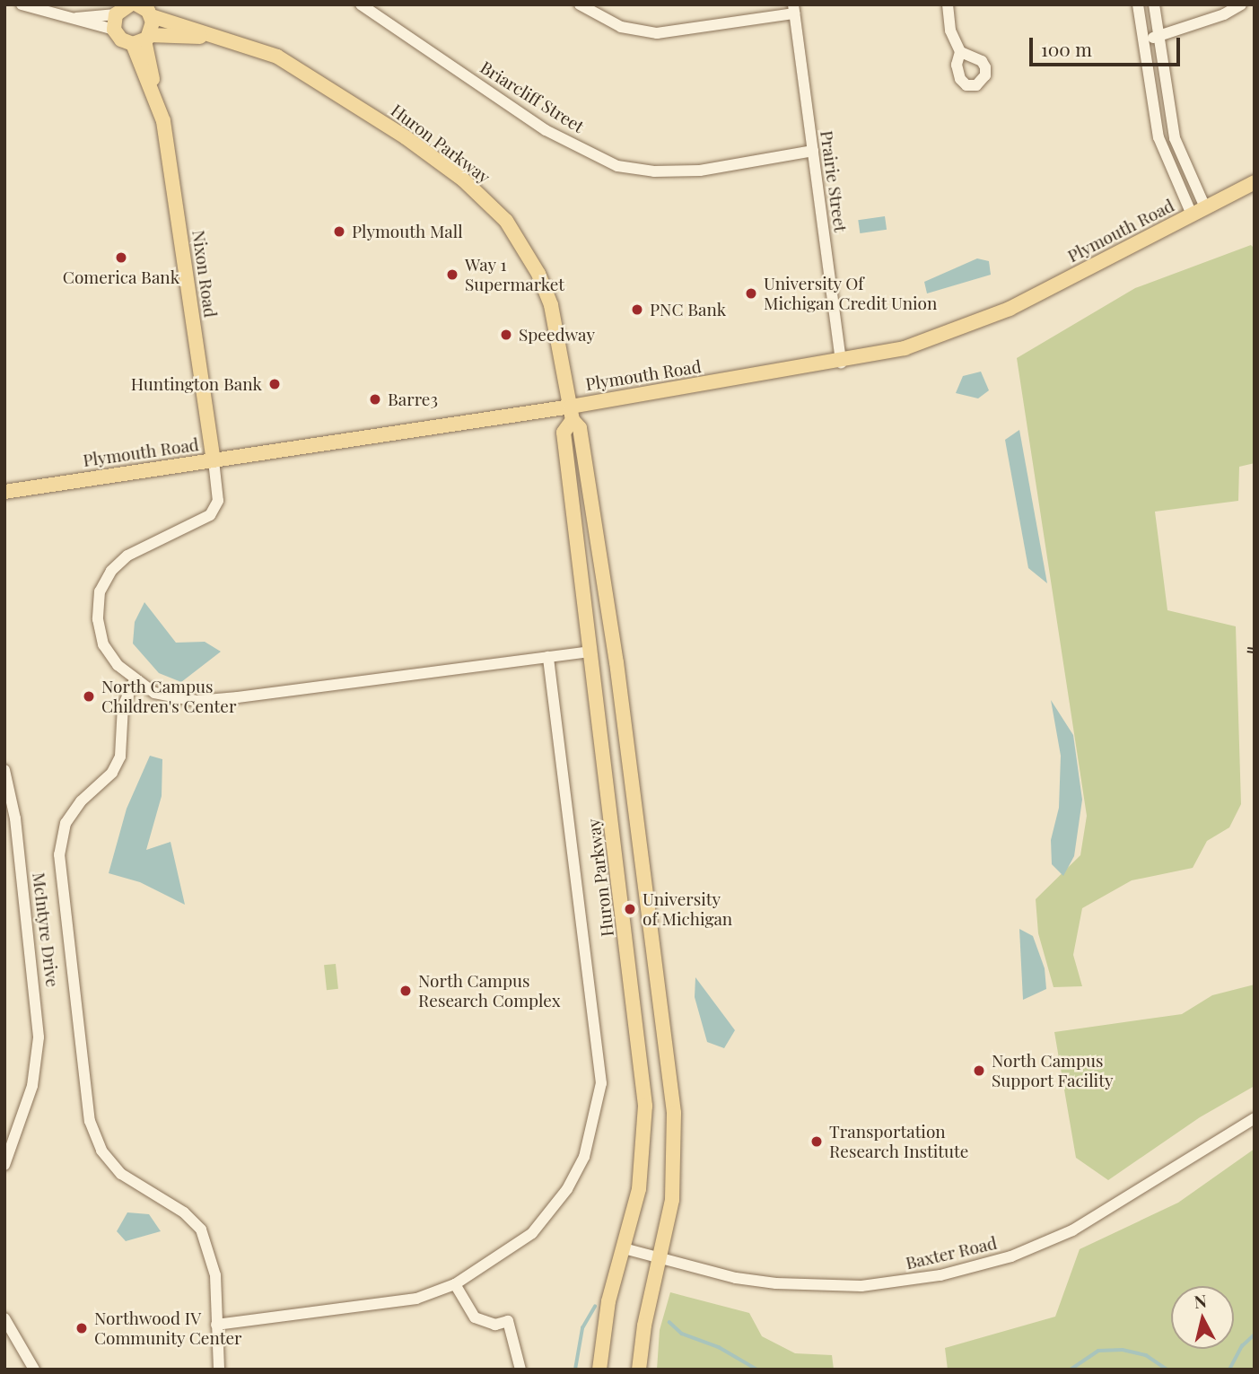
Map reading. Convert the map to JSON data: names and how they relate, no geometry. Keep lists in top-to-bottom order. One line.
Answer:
{"streets":{"main road":["Huron Parkway","Plymouth Road","Nixon Road"],"street":["Briarcliff Street","Prairie Street","McIntyre Drive","Baxter Road"]},"crossings":[["Briarcliff Street","Prairie Street"],["Huron Parkway","Plymouth Road"],["Huron Parkway","Nixon Road"],["Huron Parkway","Baxter Road"],["Prairie Street","Plymouth Road"],["Plymouth Road","Nixon Road"]],"places":["Plymouth Mall","Comerica Bank","Way 1 Supermarket","University Of Michigan Credit Union","PNC Bank","Speedway","Huntington Bank","Barre3","North Campus Children's Center","University of Michigan","North Campus Research Complex","North Campus Support Facility","Transportation Research Institute","Northwood IV Community Center"],"scale_bar":"100 m","north":"top"}
